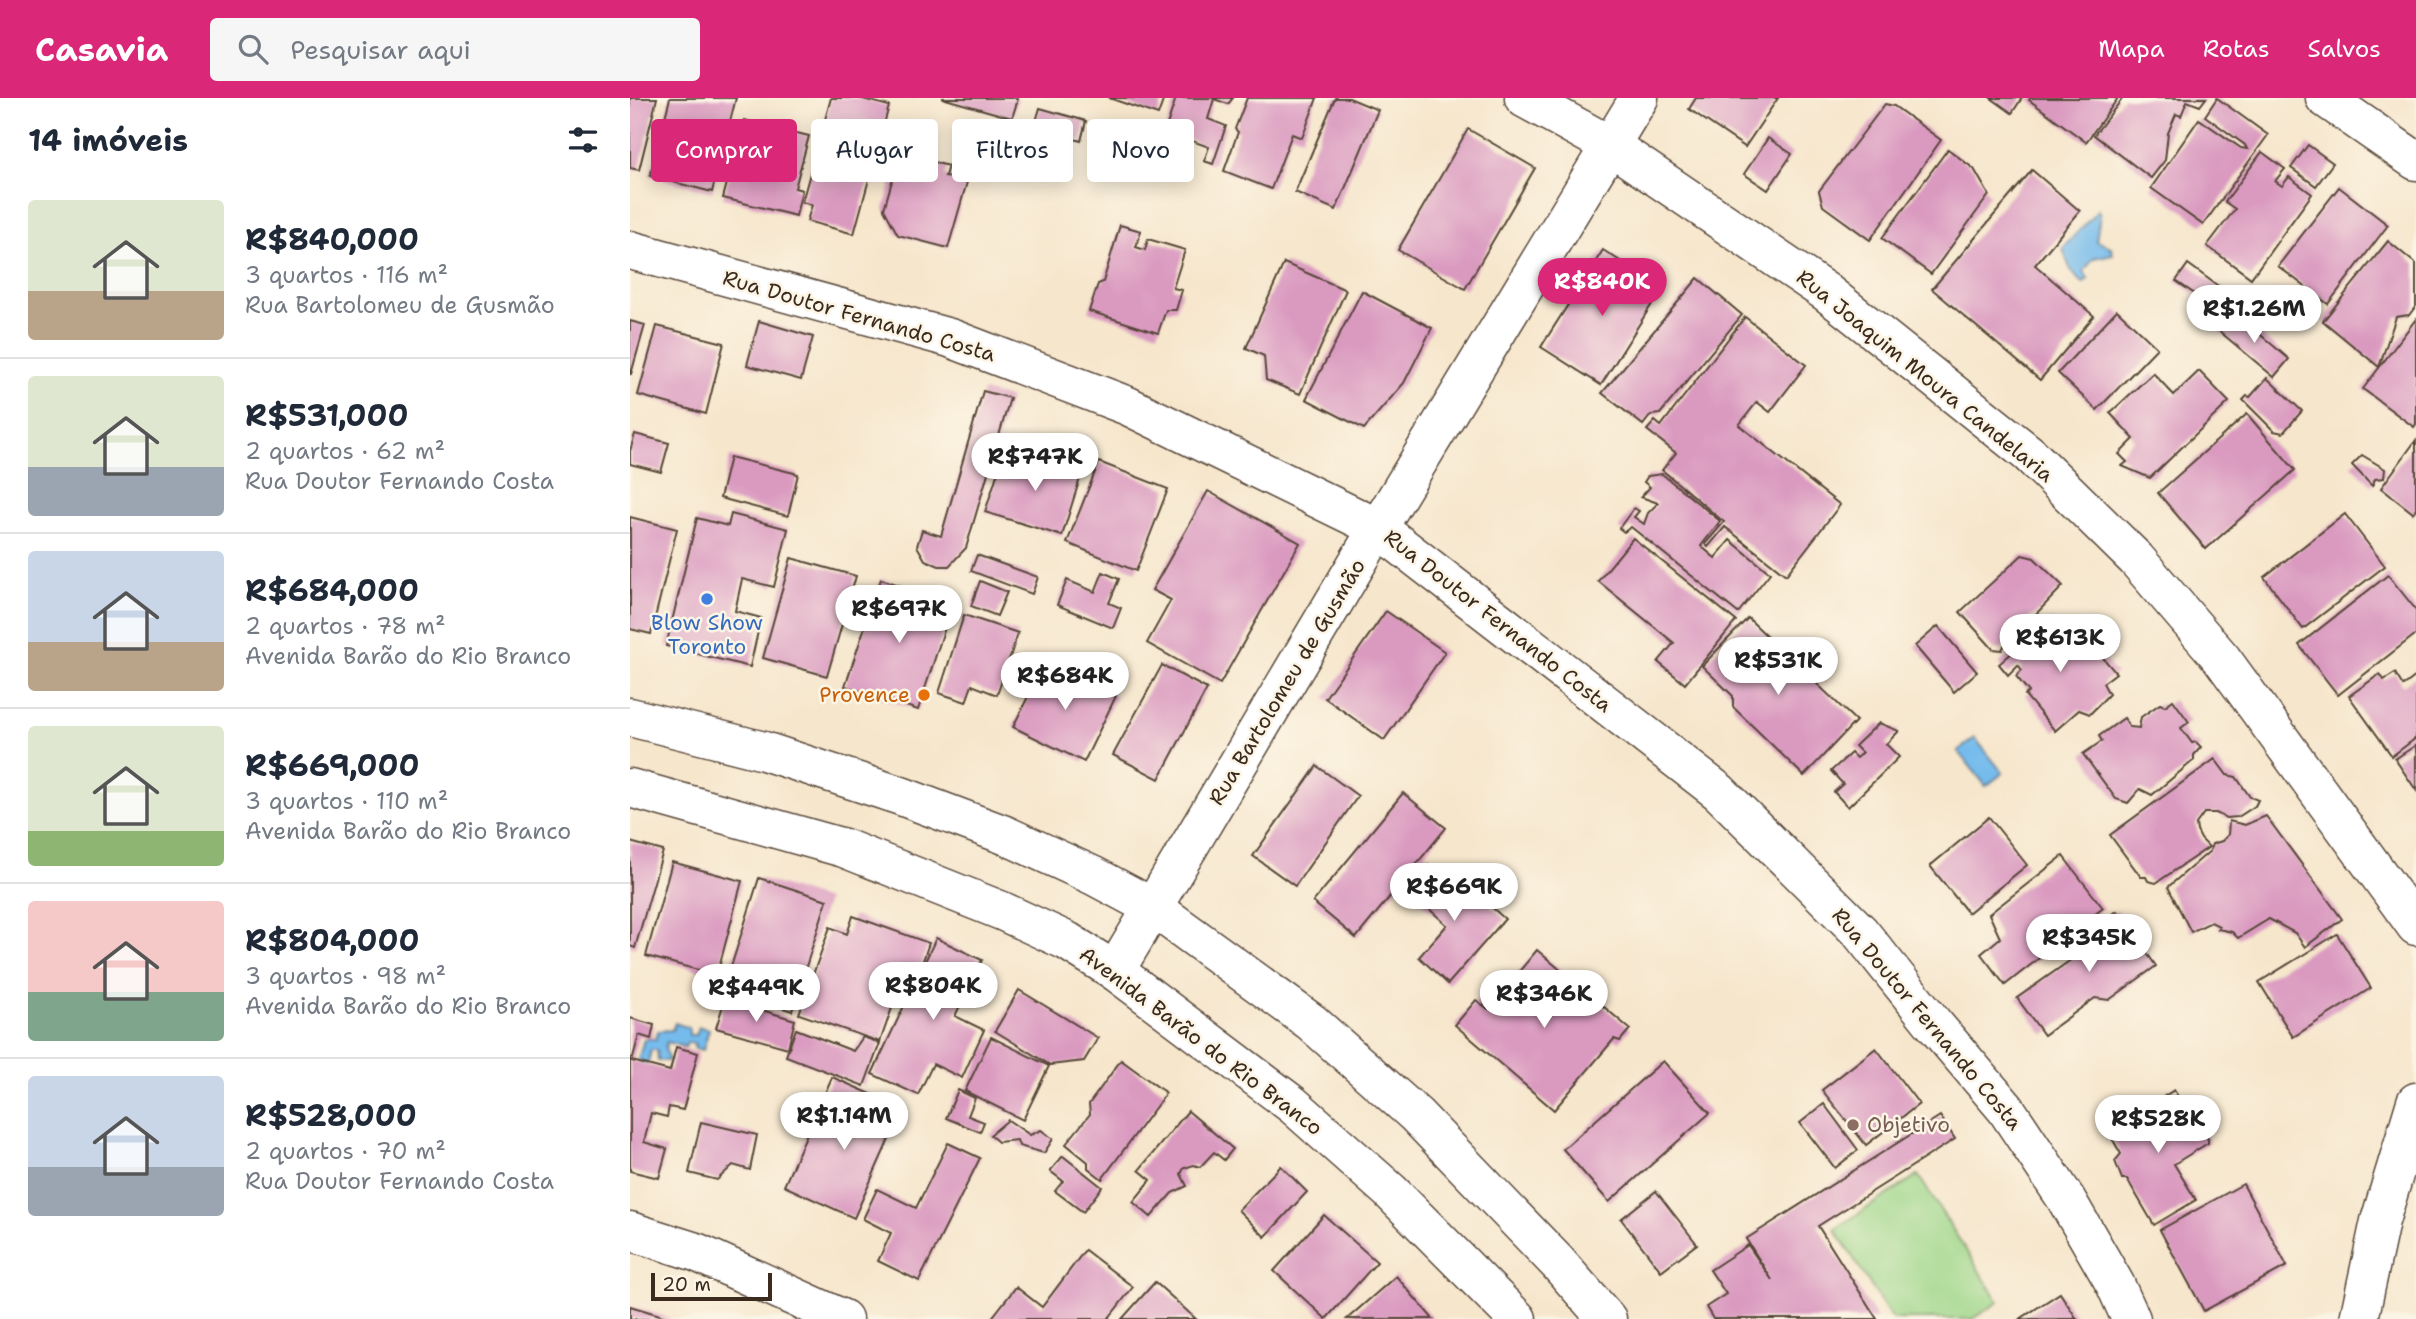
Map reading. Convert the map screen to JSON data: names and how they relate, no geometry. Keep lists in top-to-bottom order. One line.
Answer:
{"streets":{"street":["Rua Doutor Fernando Costa","Rua Joaquim Moura Candelaria","Rua Bartolomeu de Gusmão","Avenida Barão do Rio Branco"]},"crossings":[["Rua Doutor Fernando Costa","Rua Bartolomeu de Gusmão"],["Rua Joaquim Moura Candelaria","Rua Bartolomeu de Gusmão"],["Rua Bartolomeu de Gusmão","Avenida Barão do Rio Branco"]],"places":["Blow Show Toronto","Provence","Objetivo"],"scale_bar":"20 m","page":{"header":"Casavia","search":"Pesquisar aqui","nav":["Mapa","Rotas","Salvos"],"heading":"14 imóveis","chip":["Comprar","Alugar","Filtros","Novo"],"list":[{"name":"R$840,000","note":"3 quartos · 116 m² · Rua Bartolomeu de Gusmão"},{"name":"R$531,000","note":"2 quartos · 62 m² · Rua Doutor Fernando Costa"},{"name":"R$684,000","note":"2 quartos · 78 m² · Avenida Barão do Rio Branco"},{"name":"R$669,000","note":"3 quartos · 110 m² · Avenida Barão do Rio Branco"},{"name":"R$804,000","note":"3 quartos · 98 m² · Avenida Barão do Rio Branco"},{"name":"R$528,000","note":"2 quartos · 70 m² · Rua Doutor Fernando Costa"}],"price":["R$840K","R$1.26M","R$747K","R$697K","R$613K","R$531K","R$684K","R$669K","R$345K","R$804K","R$449K","R$346K","R$1.14M","R$528K"],"scale":"20 m"}}
